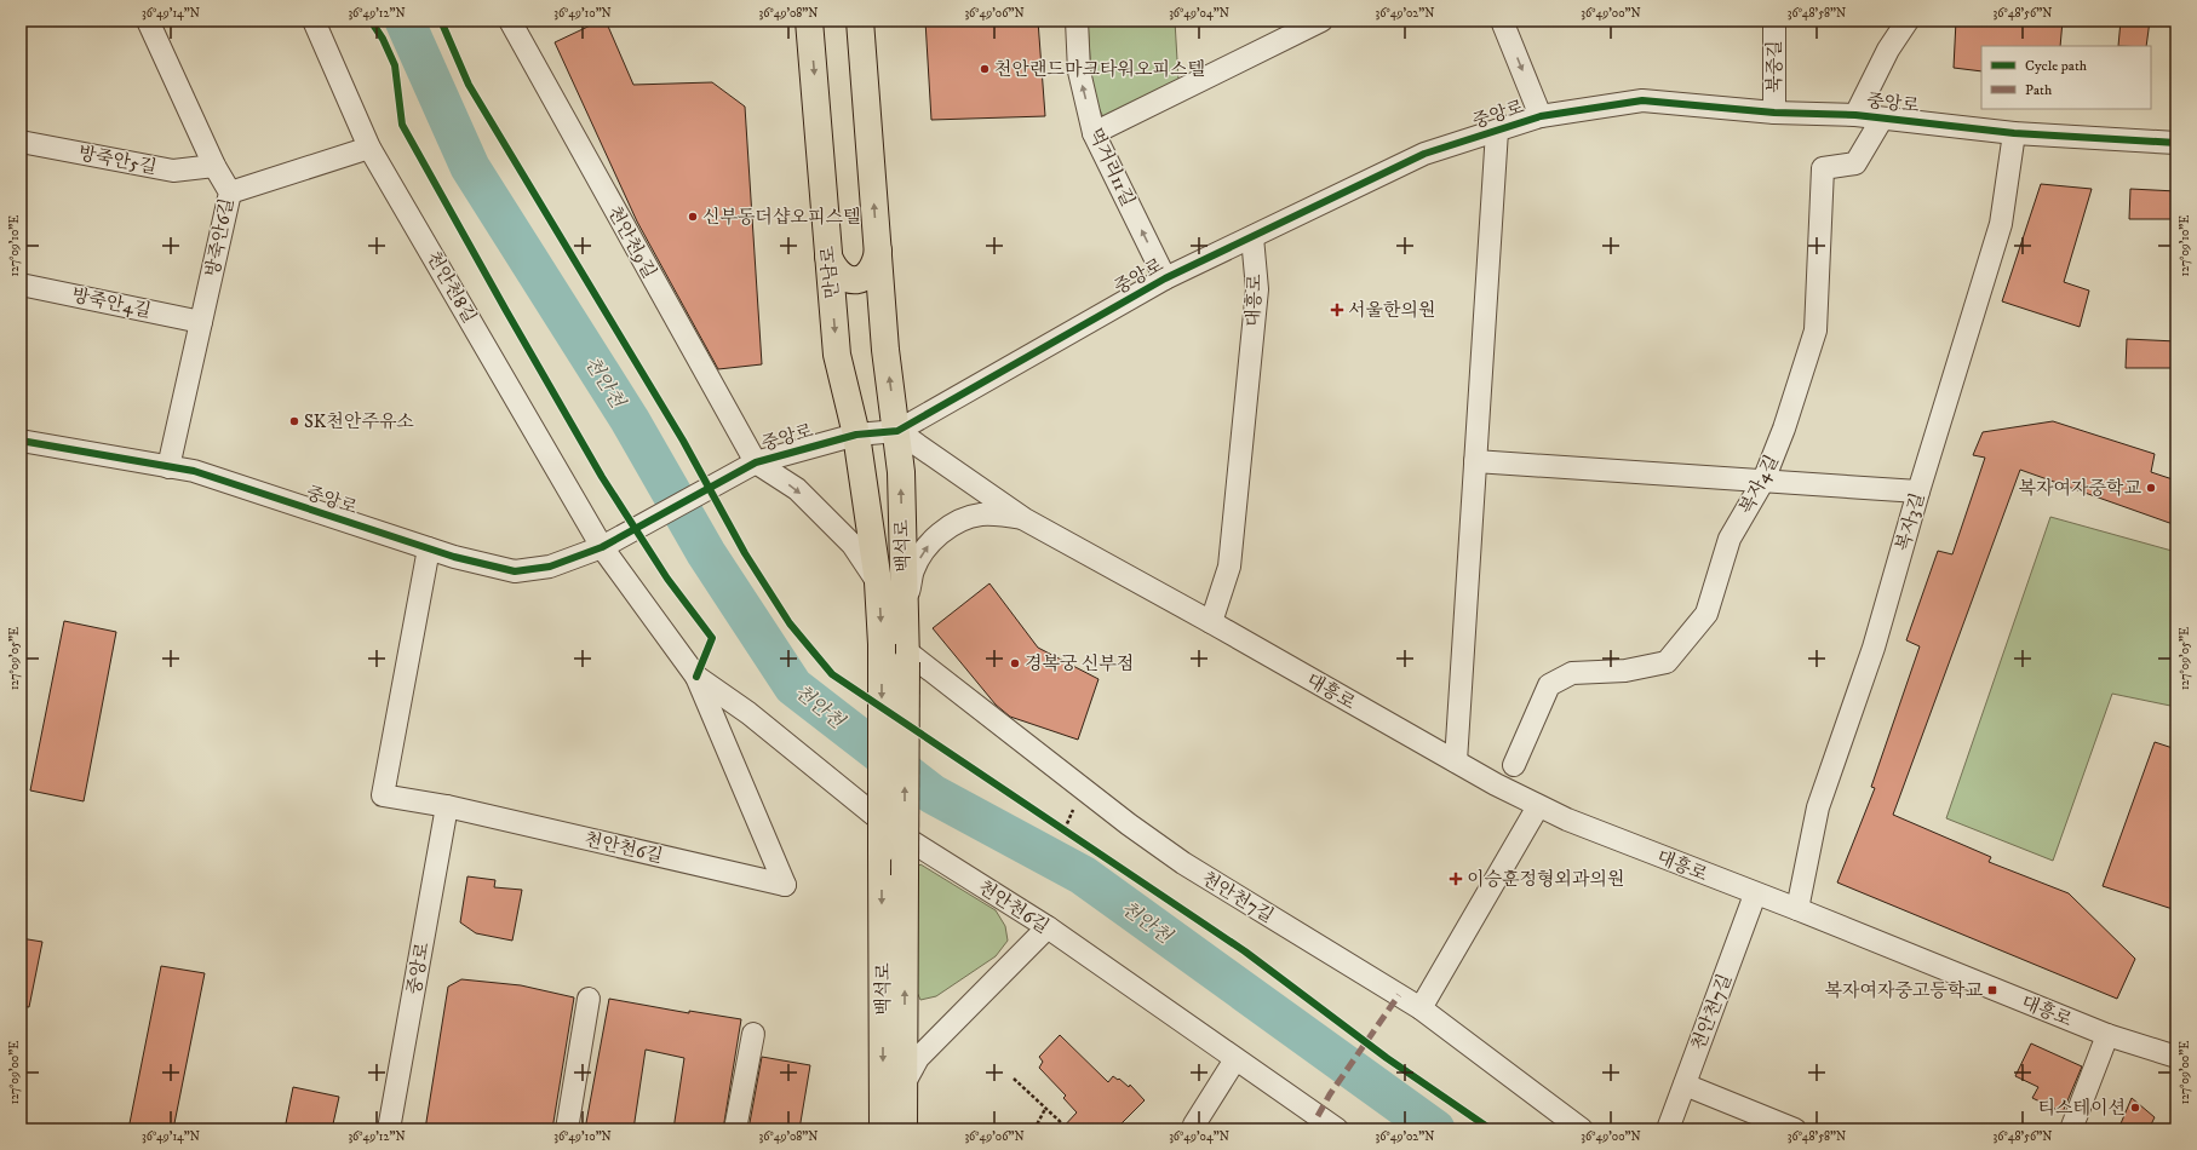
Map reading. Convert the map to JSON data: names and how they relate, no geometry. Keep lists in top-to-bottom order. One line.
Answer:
{"streets":{"main road":["만남로","백석로"],"street":["북중길","중앙로","방죽안5길","먹거리11길","방죽안6길","천안천9길","천안천8길","대흥로","방죽안4길","복자4길","복자3길","천안천6길","천안천7길"]},"crossings":[["북중길","중앙로"],["중앙로","먹거리11길"],["중앙로","방죽안6길"],["중앙로","천안천9길"],["중앙로","만남로"],["중앙로","천안천8길"],["중앙로","대흥로"],["중앙로","복자4길"],["중앙로","복자3길"],["중앙로","백석로"],["중앙로","천안천6길"],["방죽안5길","방죽안6길"],["방죽안6길","방죽안4길"],["만남로","백석로"],["천안천8길","천안천6길"],["대흥로","복자3길"],["대흥로","백석로"],["대흥로","천안천7길"],["백석로","천안천7길"]],"one_way":["먹거리11길"],"water":["천안천"],"places":{"other":["천안랜드마크타워오피스텔","신부동더샵오피스텔","SK천안주유소","복자여자중학교","경복궁 신부점","티스테이션"],"health":["서울한의원","이승훈정형외과의원"],"transit":["복자여자중고등학교"]},"legend":["Cycle path","Path"],"coordinates":["36°49'14\"N","36°49'12\"N","36°49'10\"N","36°49'08\"N","36°49'06\"N","36°49'04\"N","36°49'02\"N","36°49'00\"N","36°48'58\"N","36°48'56\"N","127°09'10\"E","127°09'05\"E","127°09'00\"E"]}
